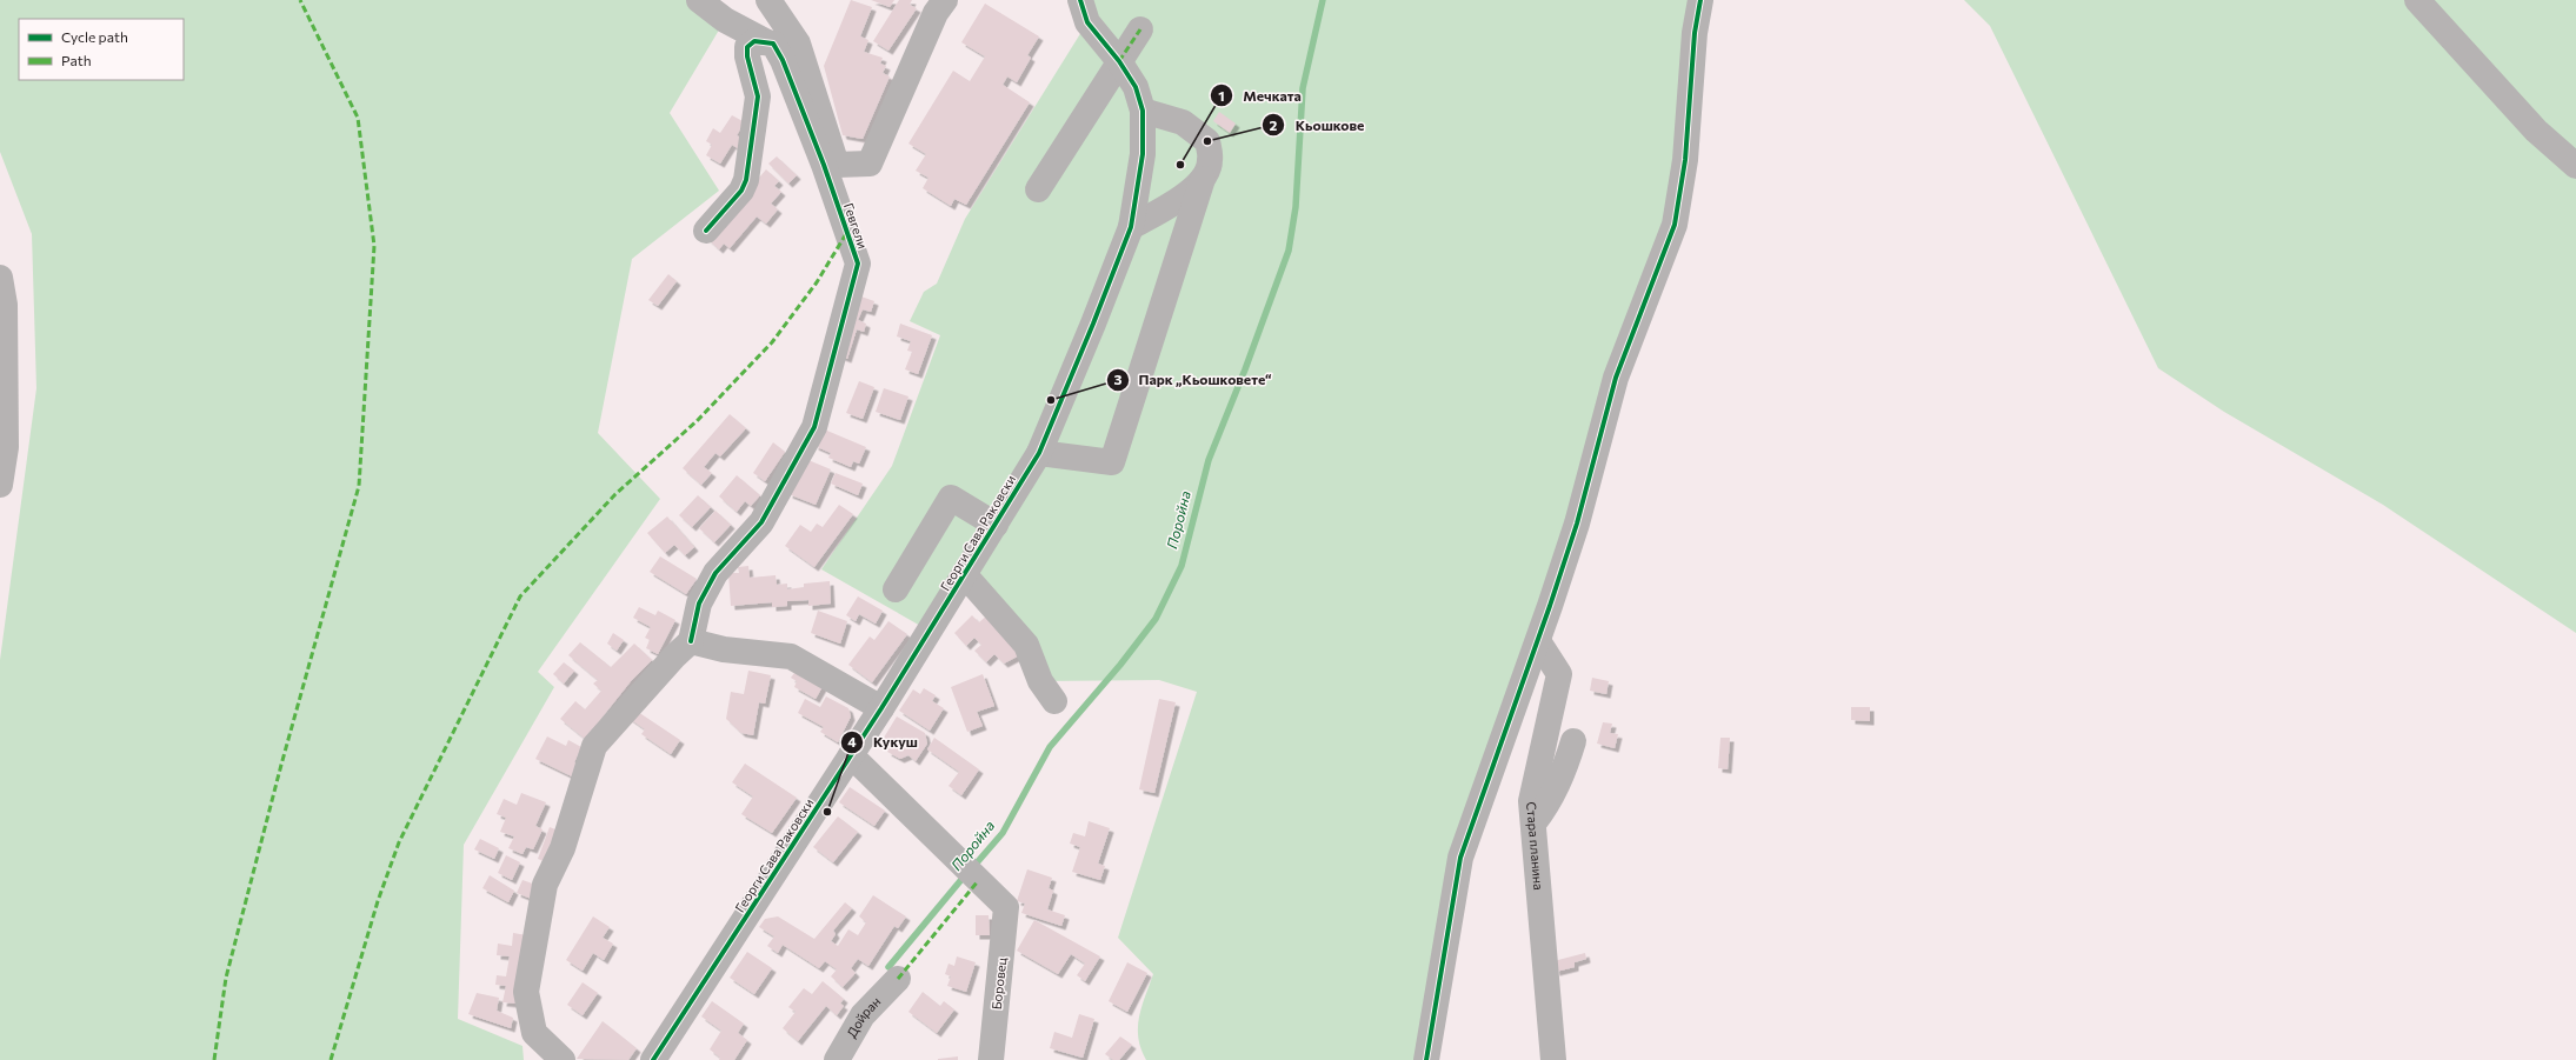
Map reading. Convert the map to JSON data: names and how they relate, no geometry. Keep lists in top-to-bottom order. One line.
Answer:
{"streets":{"street":["Гевгели","Георги Сава Раковски","Стара планина","Боровец","Дойран"]},"crossings":[["Георги Сава Раковски","Боровец"]],"water":["Поройна"],"places":["Кьошкове","Мечката","Парк „Кьошковете“","Кукуш"],"legend":["Cycle path","Path"]}
